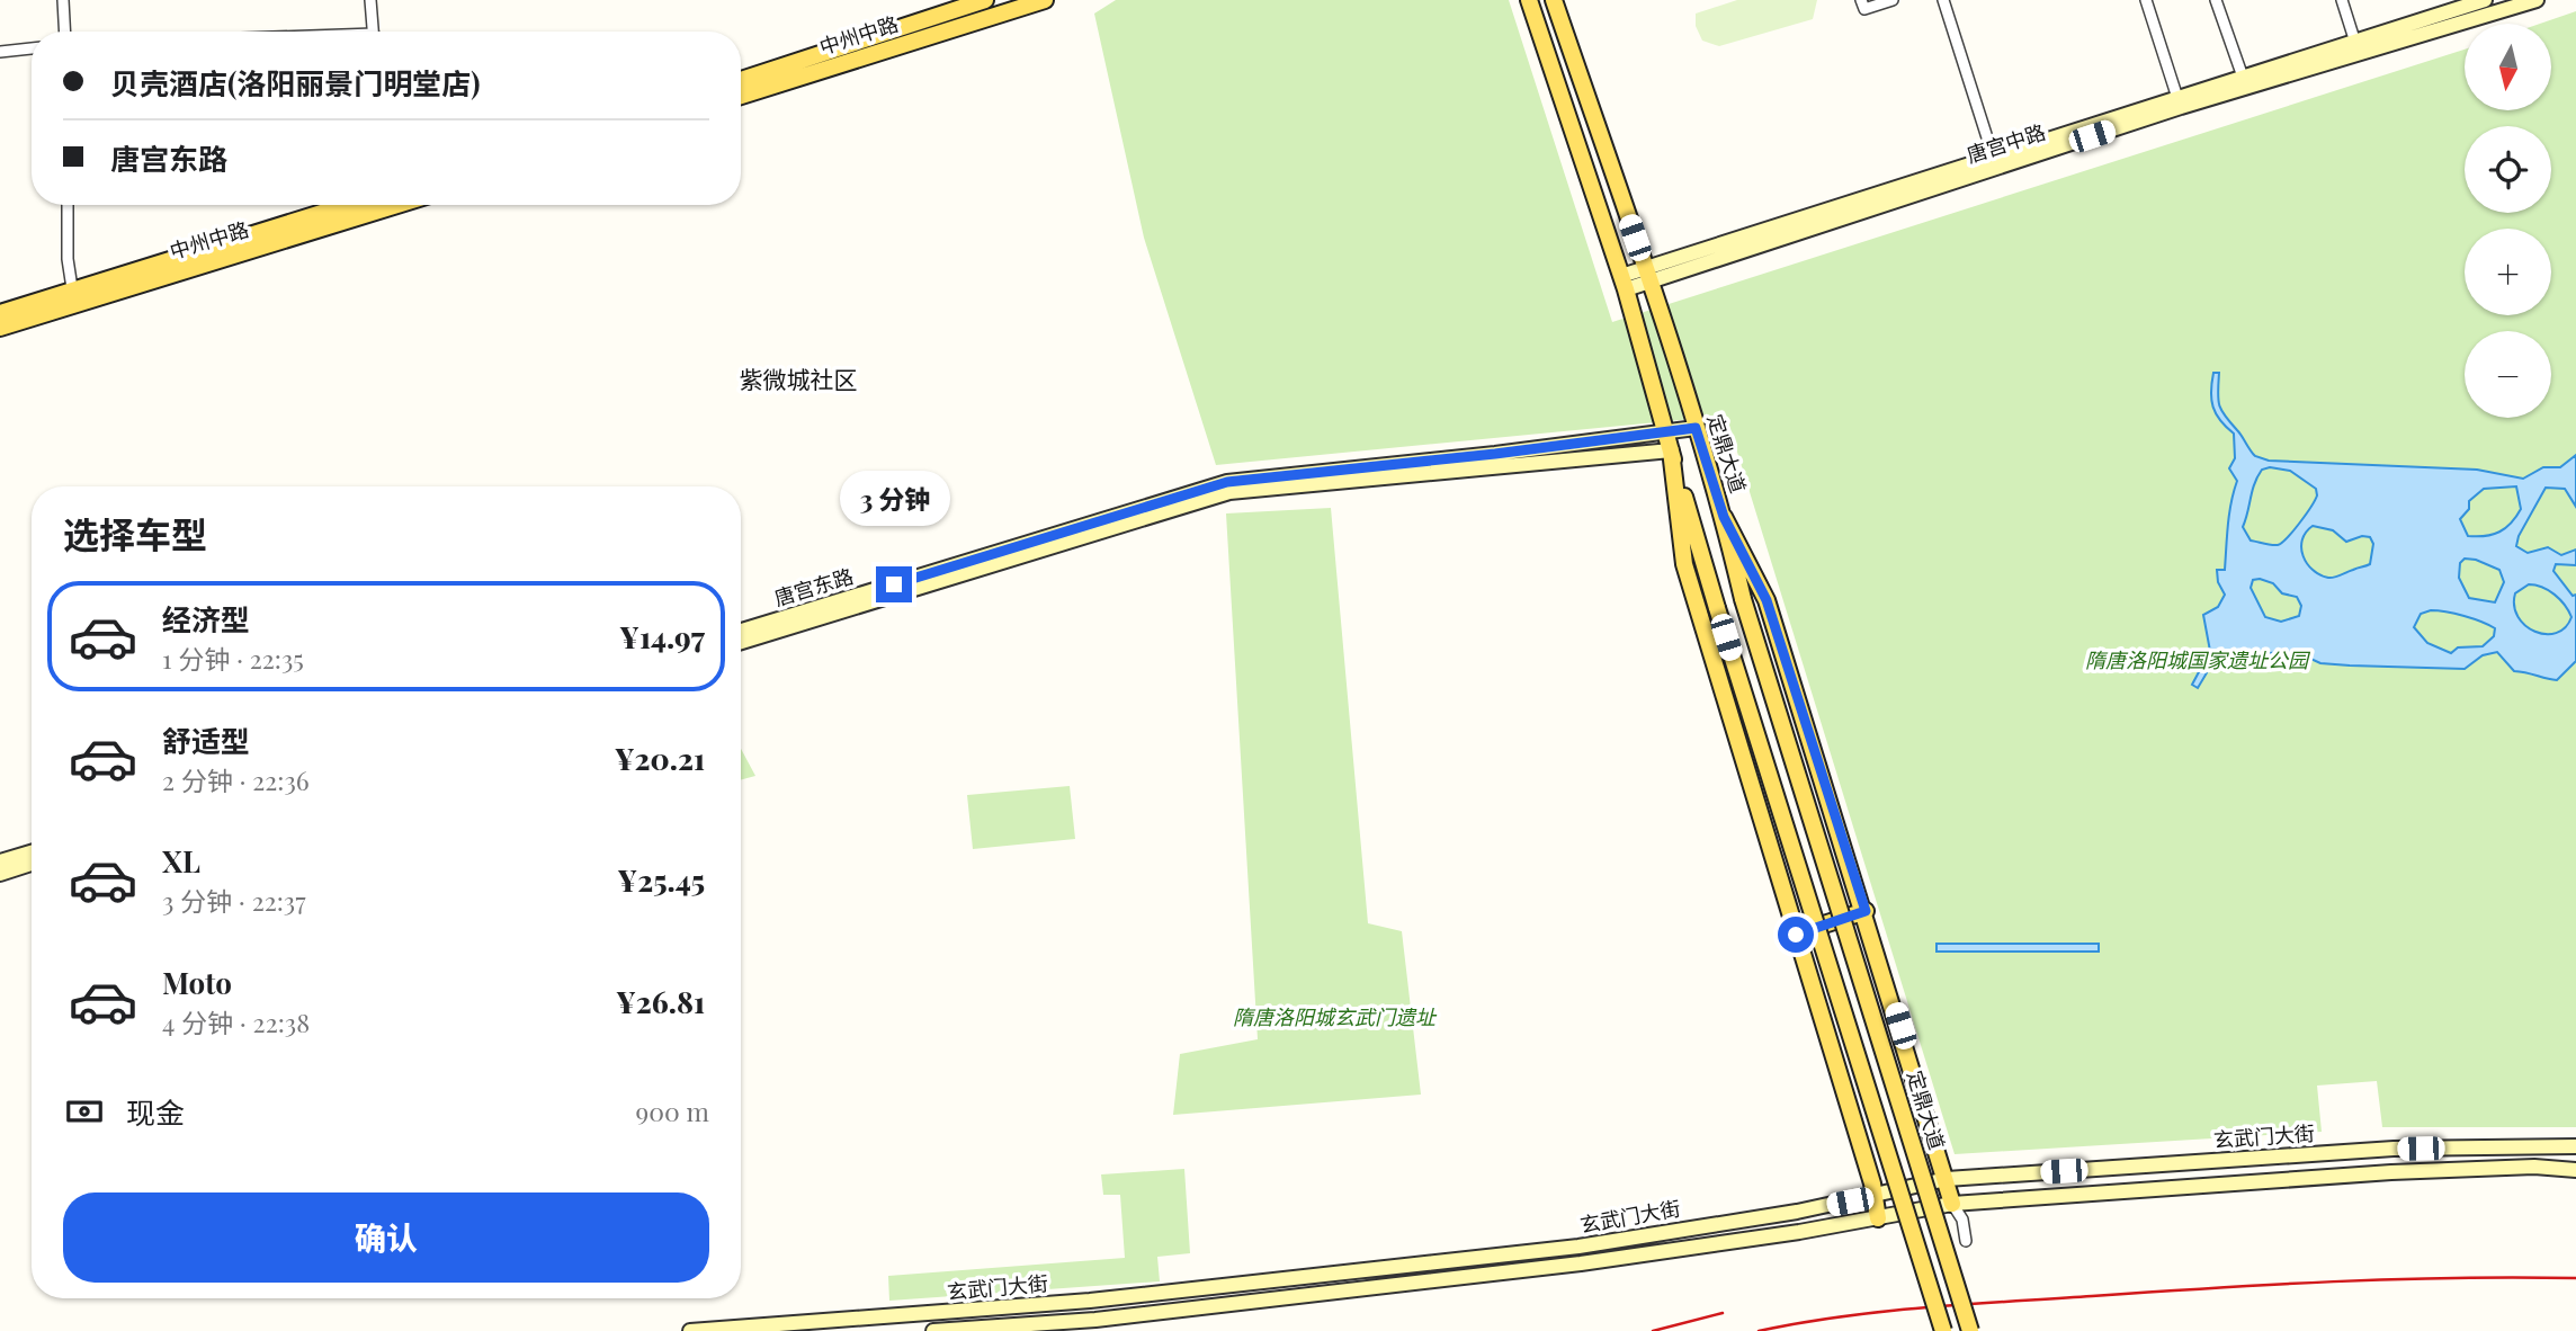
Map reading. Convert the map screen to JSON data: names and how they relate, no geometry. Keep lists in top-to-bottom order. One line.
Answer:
{"streets":{"main road":["中州中路","唐宫中路","定鼎大道","唐宫东路","玄武门大街"]},"crossings":[["唐宫中路","定鼎大道"],["定鼎大道","唐宫东路"]],"districts":["紫微城社区"],"parks":["隋唐洛阳城国家遗址公园","隋唐洛阳城玄武门遗址"],"north":"bottom","page":{"map_buttons":["+","−"],"banner":["贝壳酒店(洛阳丽景门明堂店)","唐宫东路"],"bubble":"3 分钟","heading":"选择车型","list":[{"name":"经济型","note":"1 分钟 · 22:35","value":"¥14.97"},{"name":"舒适型","note":"2 分钟 · 22:36","value":"¥20.21"},{"name":"XL","note":"3 分钟 · 22:37","value":"¥25.45"},{"name":"Moto","note":"4 分钟 · 22:38","value":"¥26.81"}],"pay":["现金","900 m"],"buttons":"确认"}}
